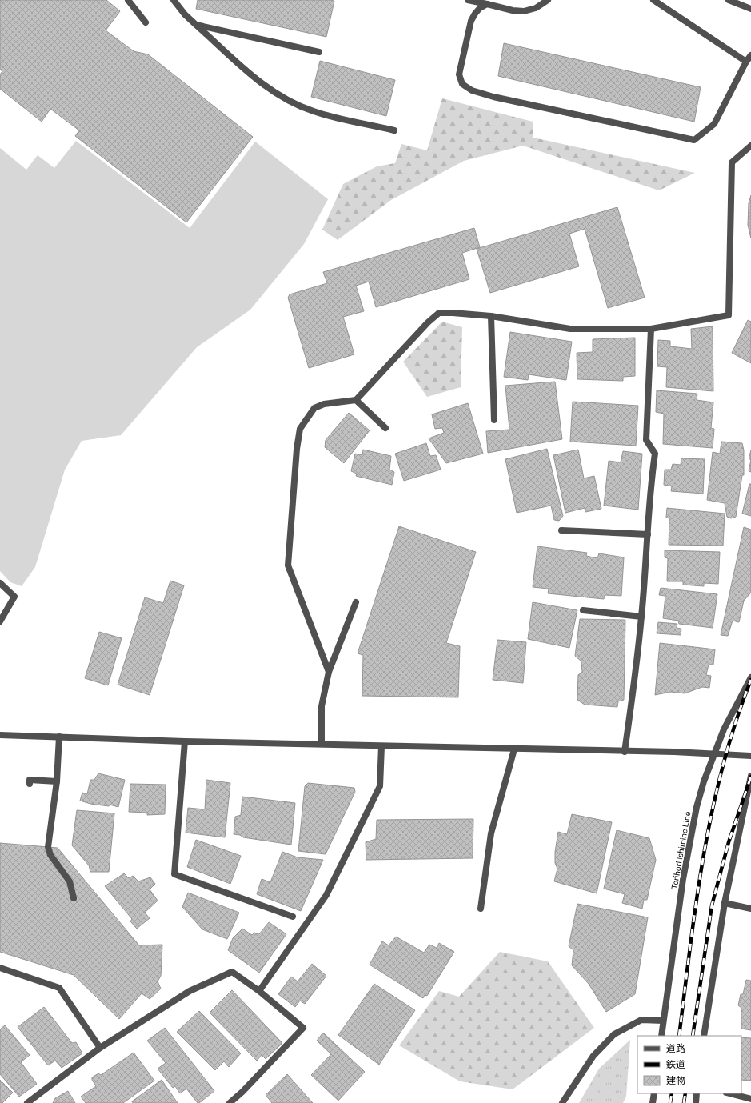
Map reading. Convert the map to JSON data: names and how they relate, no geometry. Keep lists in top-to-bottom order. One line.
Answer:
{"streets":{"street":["Torihori Ishimine Line"]},"legend":["道路","鉄道","建物"]}
